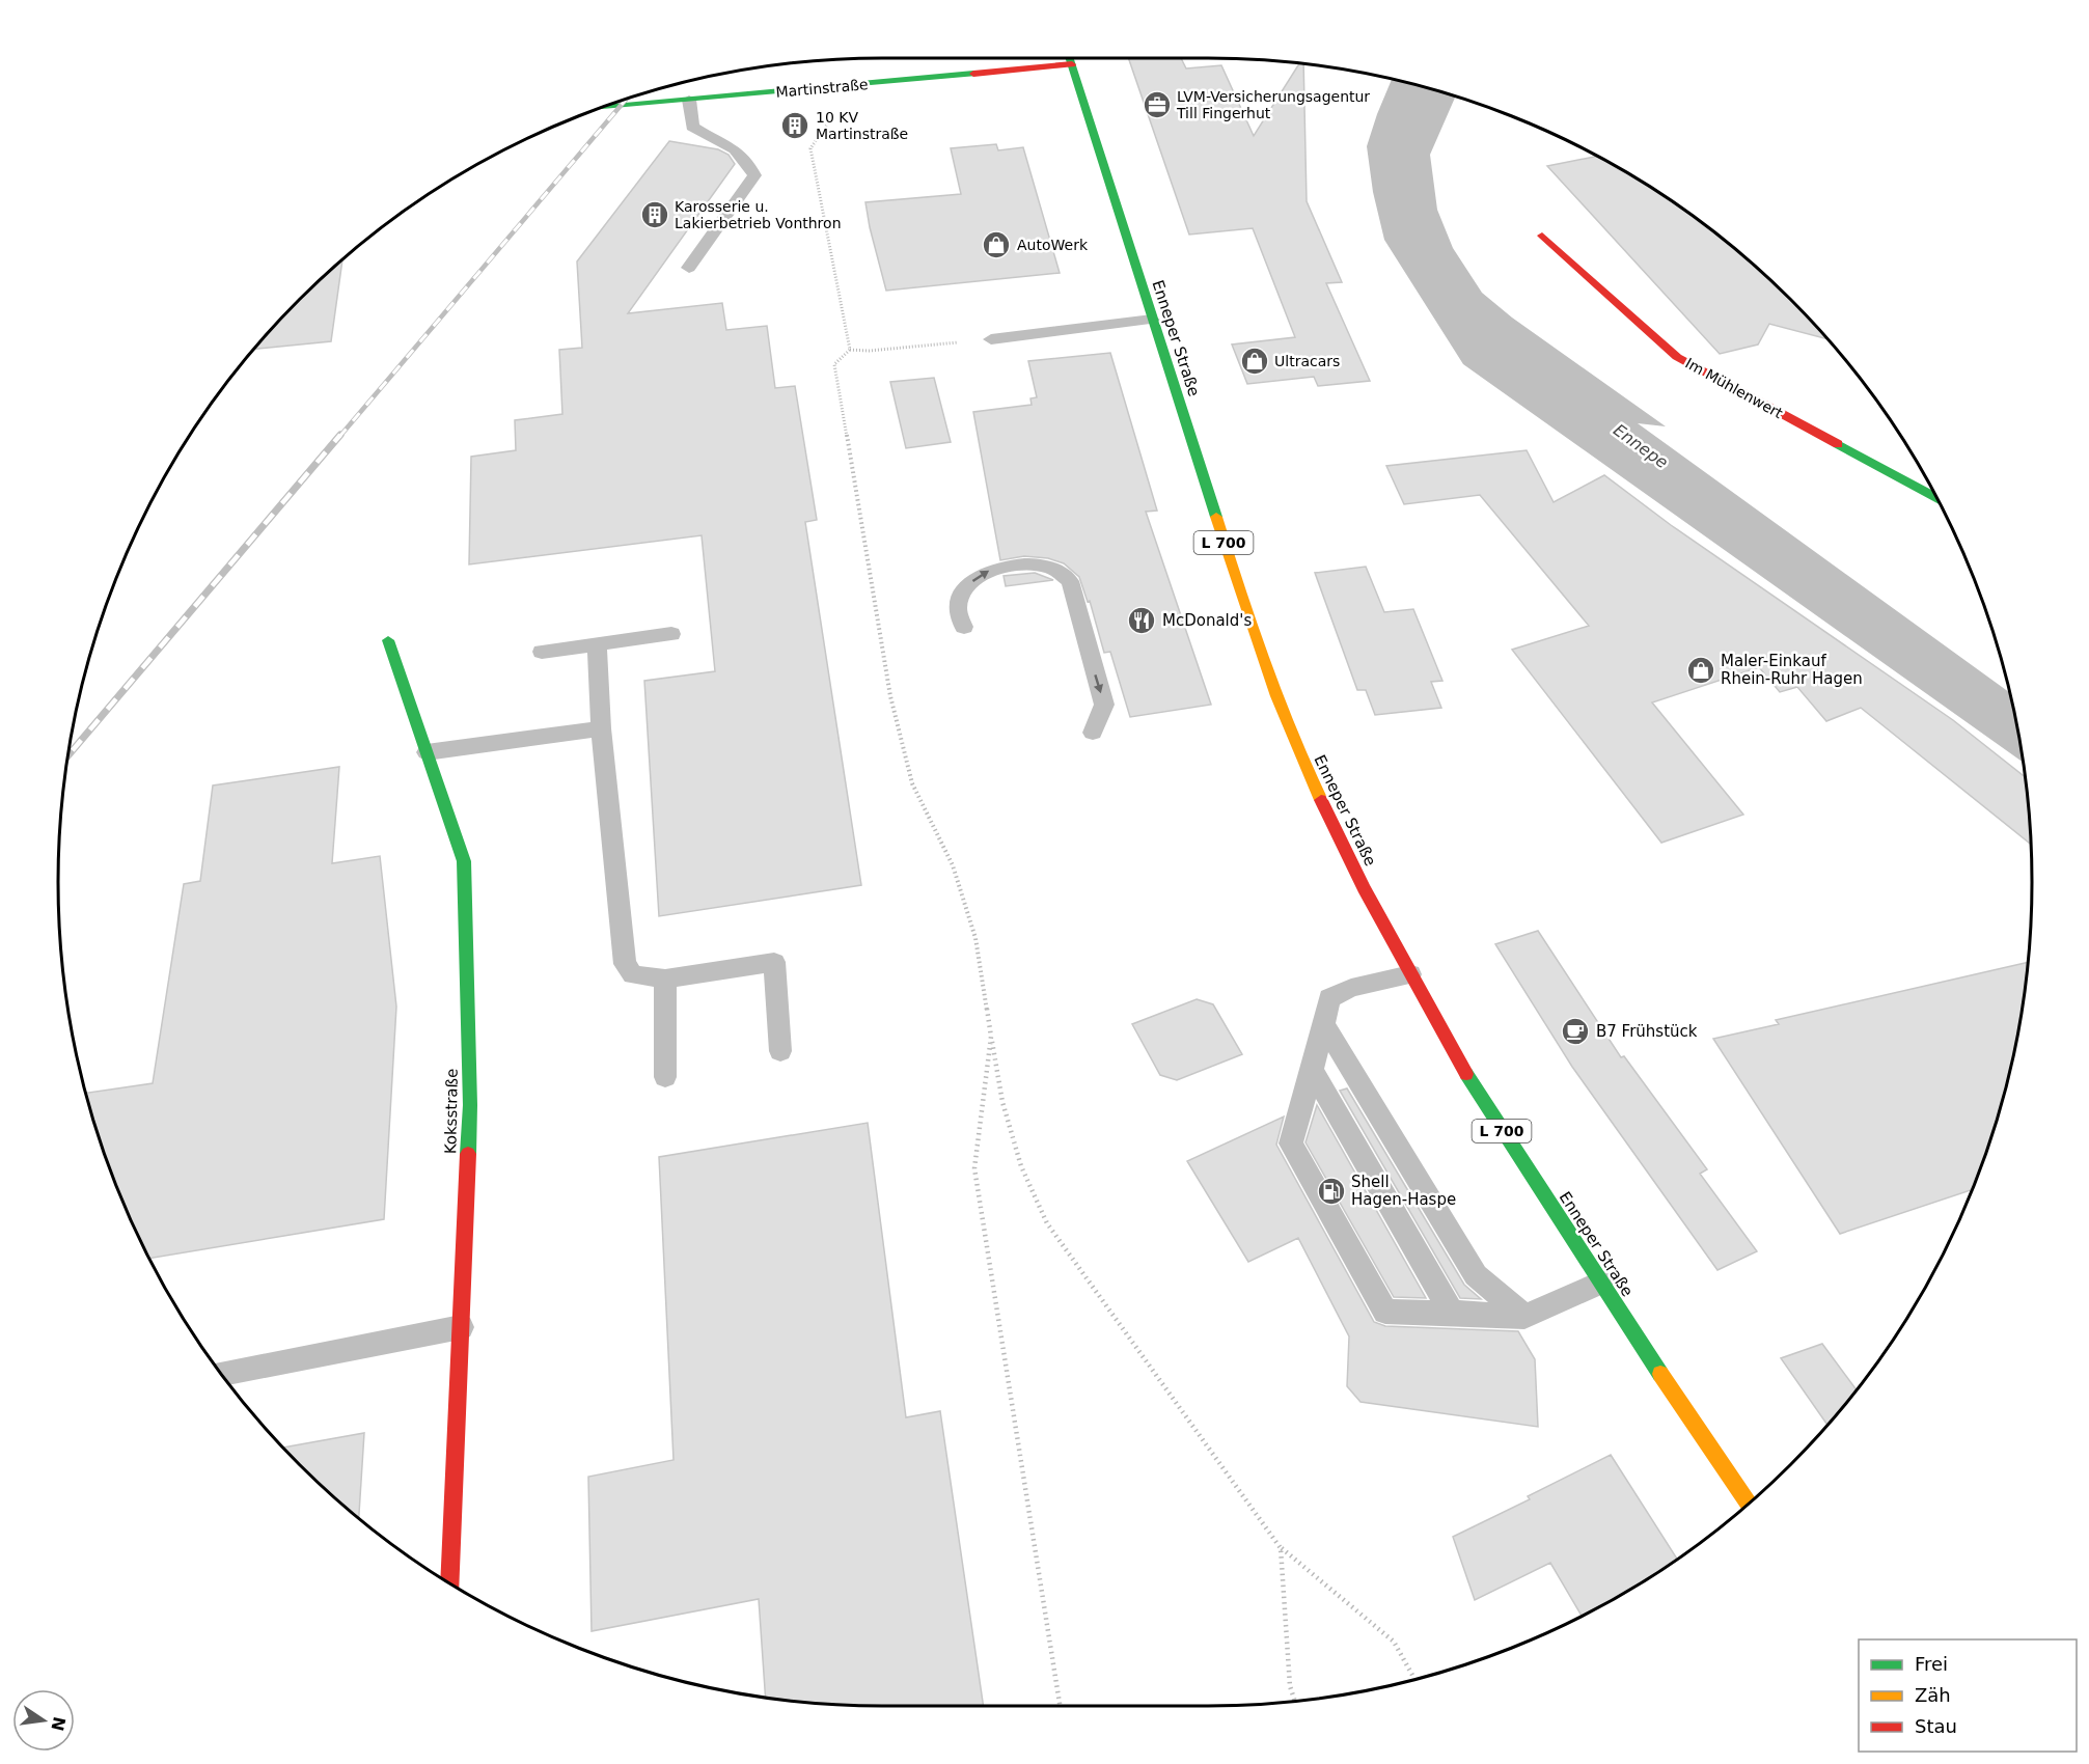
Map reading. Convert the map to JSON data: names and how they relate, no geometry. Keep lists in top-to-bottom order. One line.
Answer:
{"streets":{"street":["Martinstraße","Enneper Straße","Im Mühlenwert","L 700","Koksstraße"]},"crossings":[["Martinstraße","Enneper Straße"]],"water":["Ennepe"],"places":{"office":["LVM-Versicherungsagentur Till Fingerhut"],"building":["10 KV Martinstraße","Karosserie u. Lakierbetrieb Vonthron"],"shop":["AutoWerk","Ultracars","Maler-Einkauf Rhein-Ruhr Hagen"],"restaurant":["McDonald's"],"cafe":["B7 Frühstück"],"fuel station":["Shell Hagen-Haspe"]},"legend":["Frei","Zäh","Stau"],"north":"right"}
